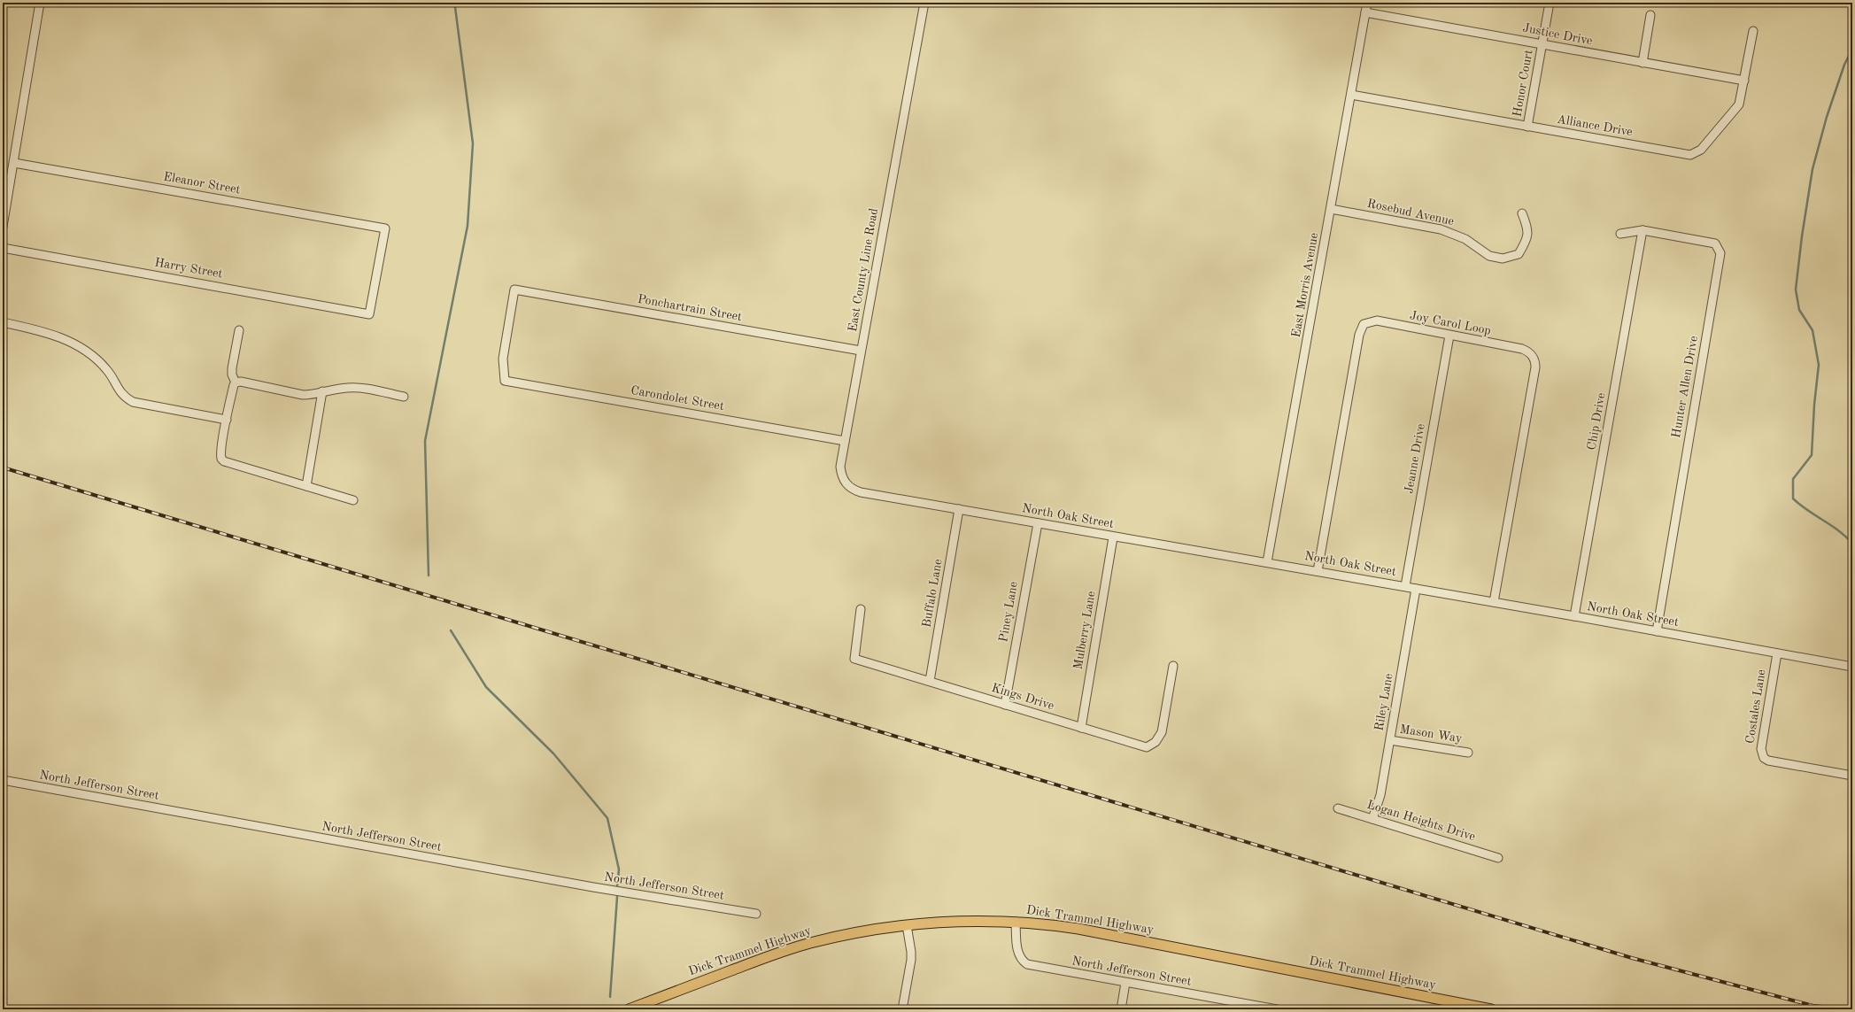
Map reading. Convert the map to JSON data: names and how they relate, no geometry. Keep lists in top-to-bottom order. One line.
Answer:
{"streets":{"main road":["Dick Trammel Highway"],"street":["Justice Drive","Honor Court","Alliance Drive","Eleanor Street","Rosebud Avenue","Harry Street","East County Line Road","East Morris Avenue","Ponchartrain Street","Joy Carol Loop","Hunter Allen Drive","Carondolet Street","Chip Drive","Jeanne Drive","North Oak Street","Buffalo Lane","Piney Lane","Mulberry Lane","Kings Drive","Riley Lane","Costales Lane","Mason Way","North Jefferson Street","Logan Heights Drive"]},"crossings":[["Justice Drive","Honor Court"],["Justice Drive","Alliance Drive"],["Justice Drive","East Morris Avenue"],["Honor Court","Alliance Drive"],["Alliance Drive","East Morris Avenue"],["Eleanor Street","Harry Street"],["Rosebud Avenue","East Morris Avenue"],["East County Line Road","Ponchartrain Street"],["East County Line Road","Carondolet Street"],["East County Line Road","North Oak Street"],["East Morris Avenue","North Oak Street"],["Ponchartrain Street","Carondolet Street"],["Joy Carol Loop","Jeanne Drive"],["Joy Carol Loop","North Oak Street"],["Hunter Allen Drive","Chip Drive"],["Hunter Allen Drive","North Oak Street"],["Chip Drive","North Oak Street"],["Jeanne Drive","North Oak Street"],["North Oak Street","Buffalo Lane"],["North Oak Street","Piney Lane"],["North Oak Street","Mulberry Lane"],["North Oak Street","Riley Lane"],["North Oak Street","Costales Lane"],["Buffalo Lane","Kings Drive"],["Piney Lane","Kings Drive"],["Mulberry Lane","Kings Drive"],["Riley Lane","Mason Way"],["Riley Lane","Logan Heights Drive"],["North Jefferson Street","Dick Trammel Highway"]]}
